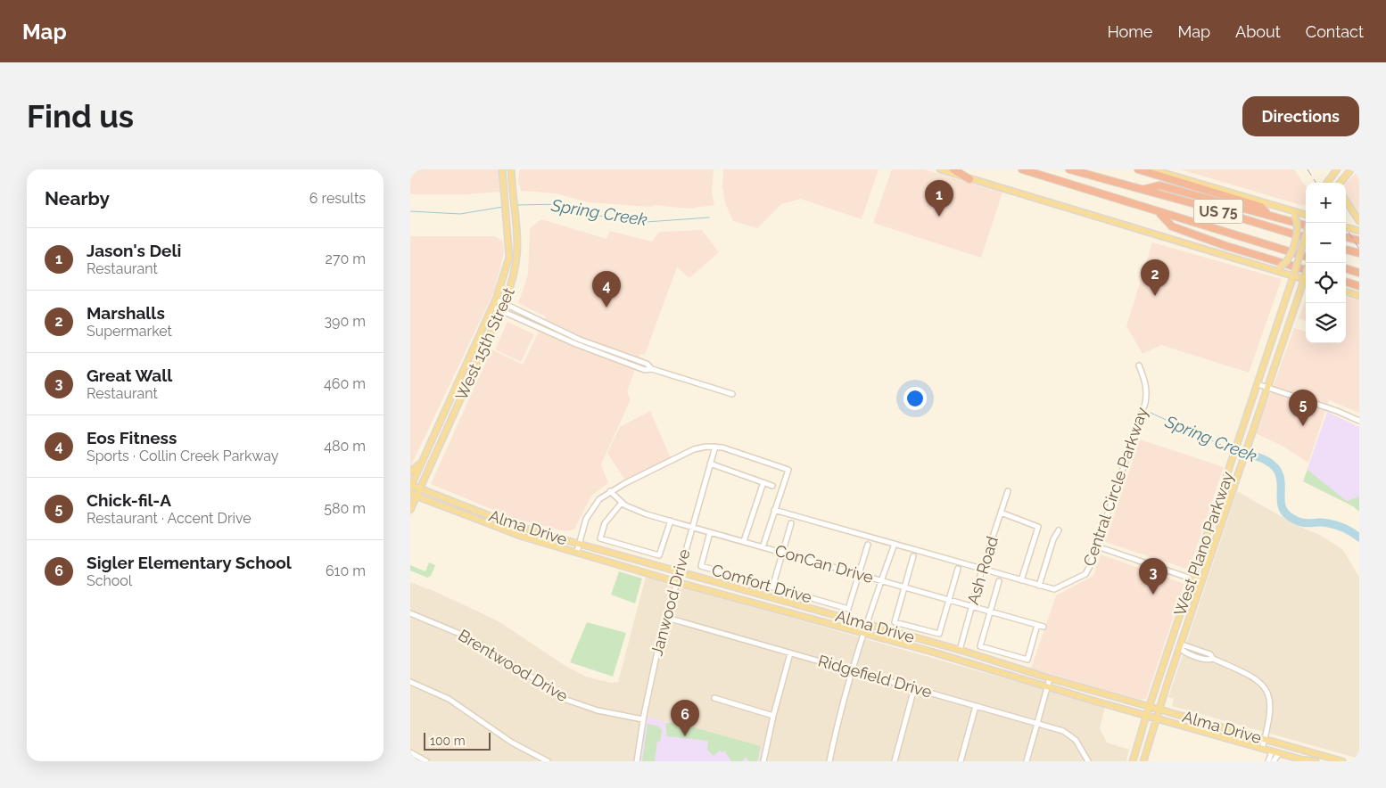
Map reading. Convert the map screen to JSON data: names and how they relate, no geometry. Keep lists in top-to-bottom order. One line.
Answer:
{"streets":{"highway":["US 75"],"main road":["West 15th Street","Alma Drive","West Plano Parkway"],"street":["Central Circle Parkway","ConCan Drive","Ash Road","Comfort Drive","Janwood Drive","Brentwood Drive","Ridgefield Drive"]},"crossings":[["West 15th Street","Alma Drive"],["Alma Drive","West Plano Parkway"],["Alma Drive","Ash Road"],["Alma Drive","Janwood Drive"],["ConCan Drive","Ash Road"],["ConCan Drive","Comfort Drive"],["ConCan Drive","Janwood Drive"],["Janwood Drive","Brentwood Drive"],["Janwood Drive","Ridgefield Drive"]],"water":["Spring Creek"],"scale_bar":"100 m","page":{"header":"Map","nav":["Home","Map","About","Contact"],"buttons":"Directions","title":"Find us","heading":["Nearby","6 results"],"pins":["1","2","4","5","3","6"],"map_buttons":["+","−"],"list":[{"mark":"1","name":"Jason's Deli","note":"Restaurant","value":"270 m"},{"mark":"2","name":"Marshalls","note":"Supermarket","value":"390 m"},{"mark":"3","name":"Great Wall","note":"Restaurant","value":"460 m"},{"mark":"4","name":"Eos Fitness","note":"Sports · Collin Creek Parkway","value":"480 m"},{"mark":"5","name":"Chick-fil-A","note":"Restaurant · Accent Drive","value":"580 m"},{"mark":"6","name":"Sigler Elementary School","note":"School","value":"610 m"}],"scale":"100 m"}}
